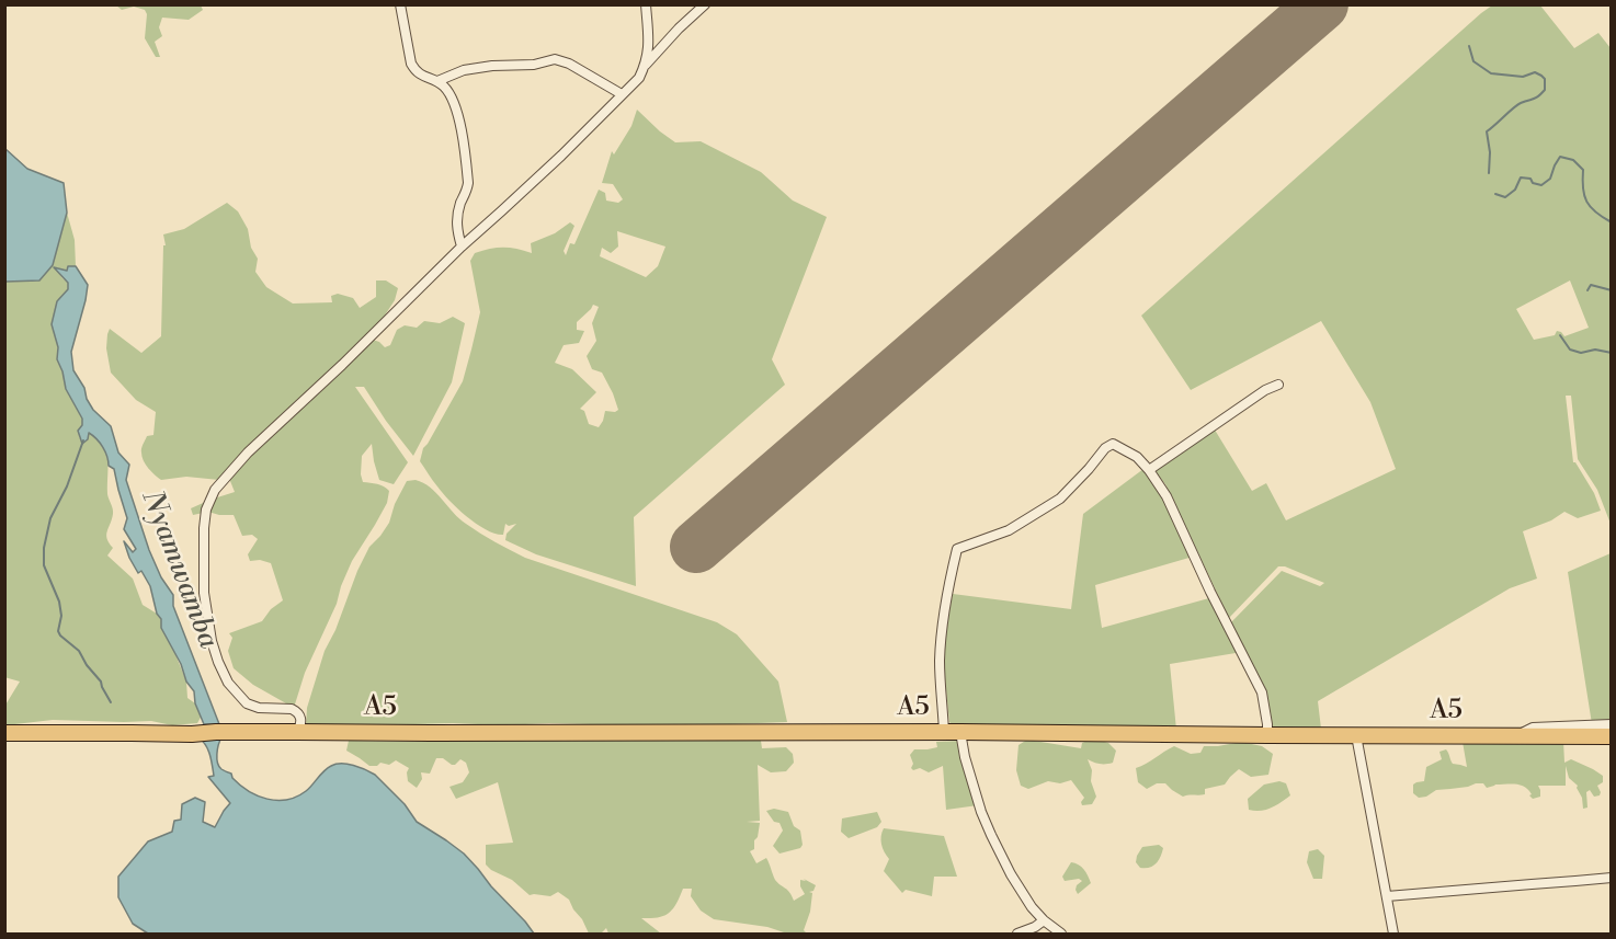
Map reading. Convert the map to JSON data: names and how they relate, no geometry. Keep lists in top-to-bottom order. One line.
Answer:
{"streets":{"highway":["A5"]},"water":["Nyamwamba"]}
